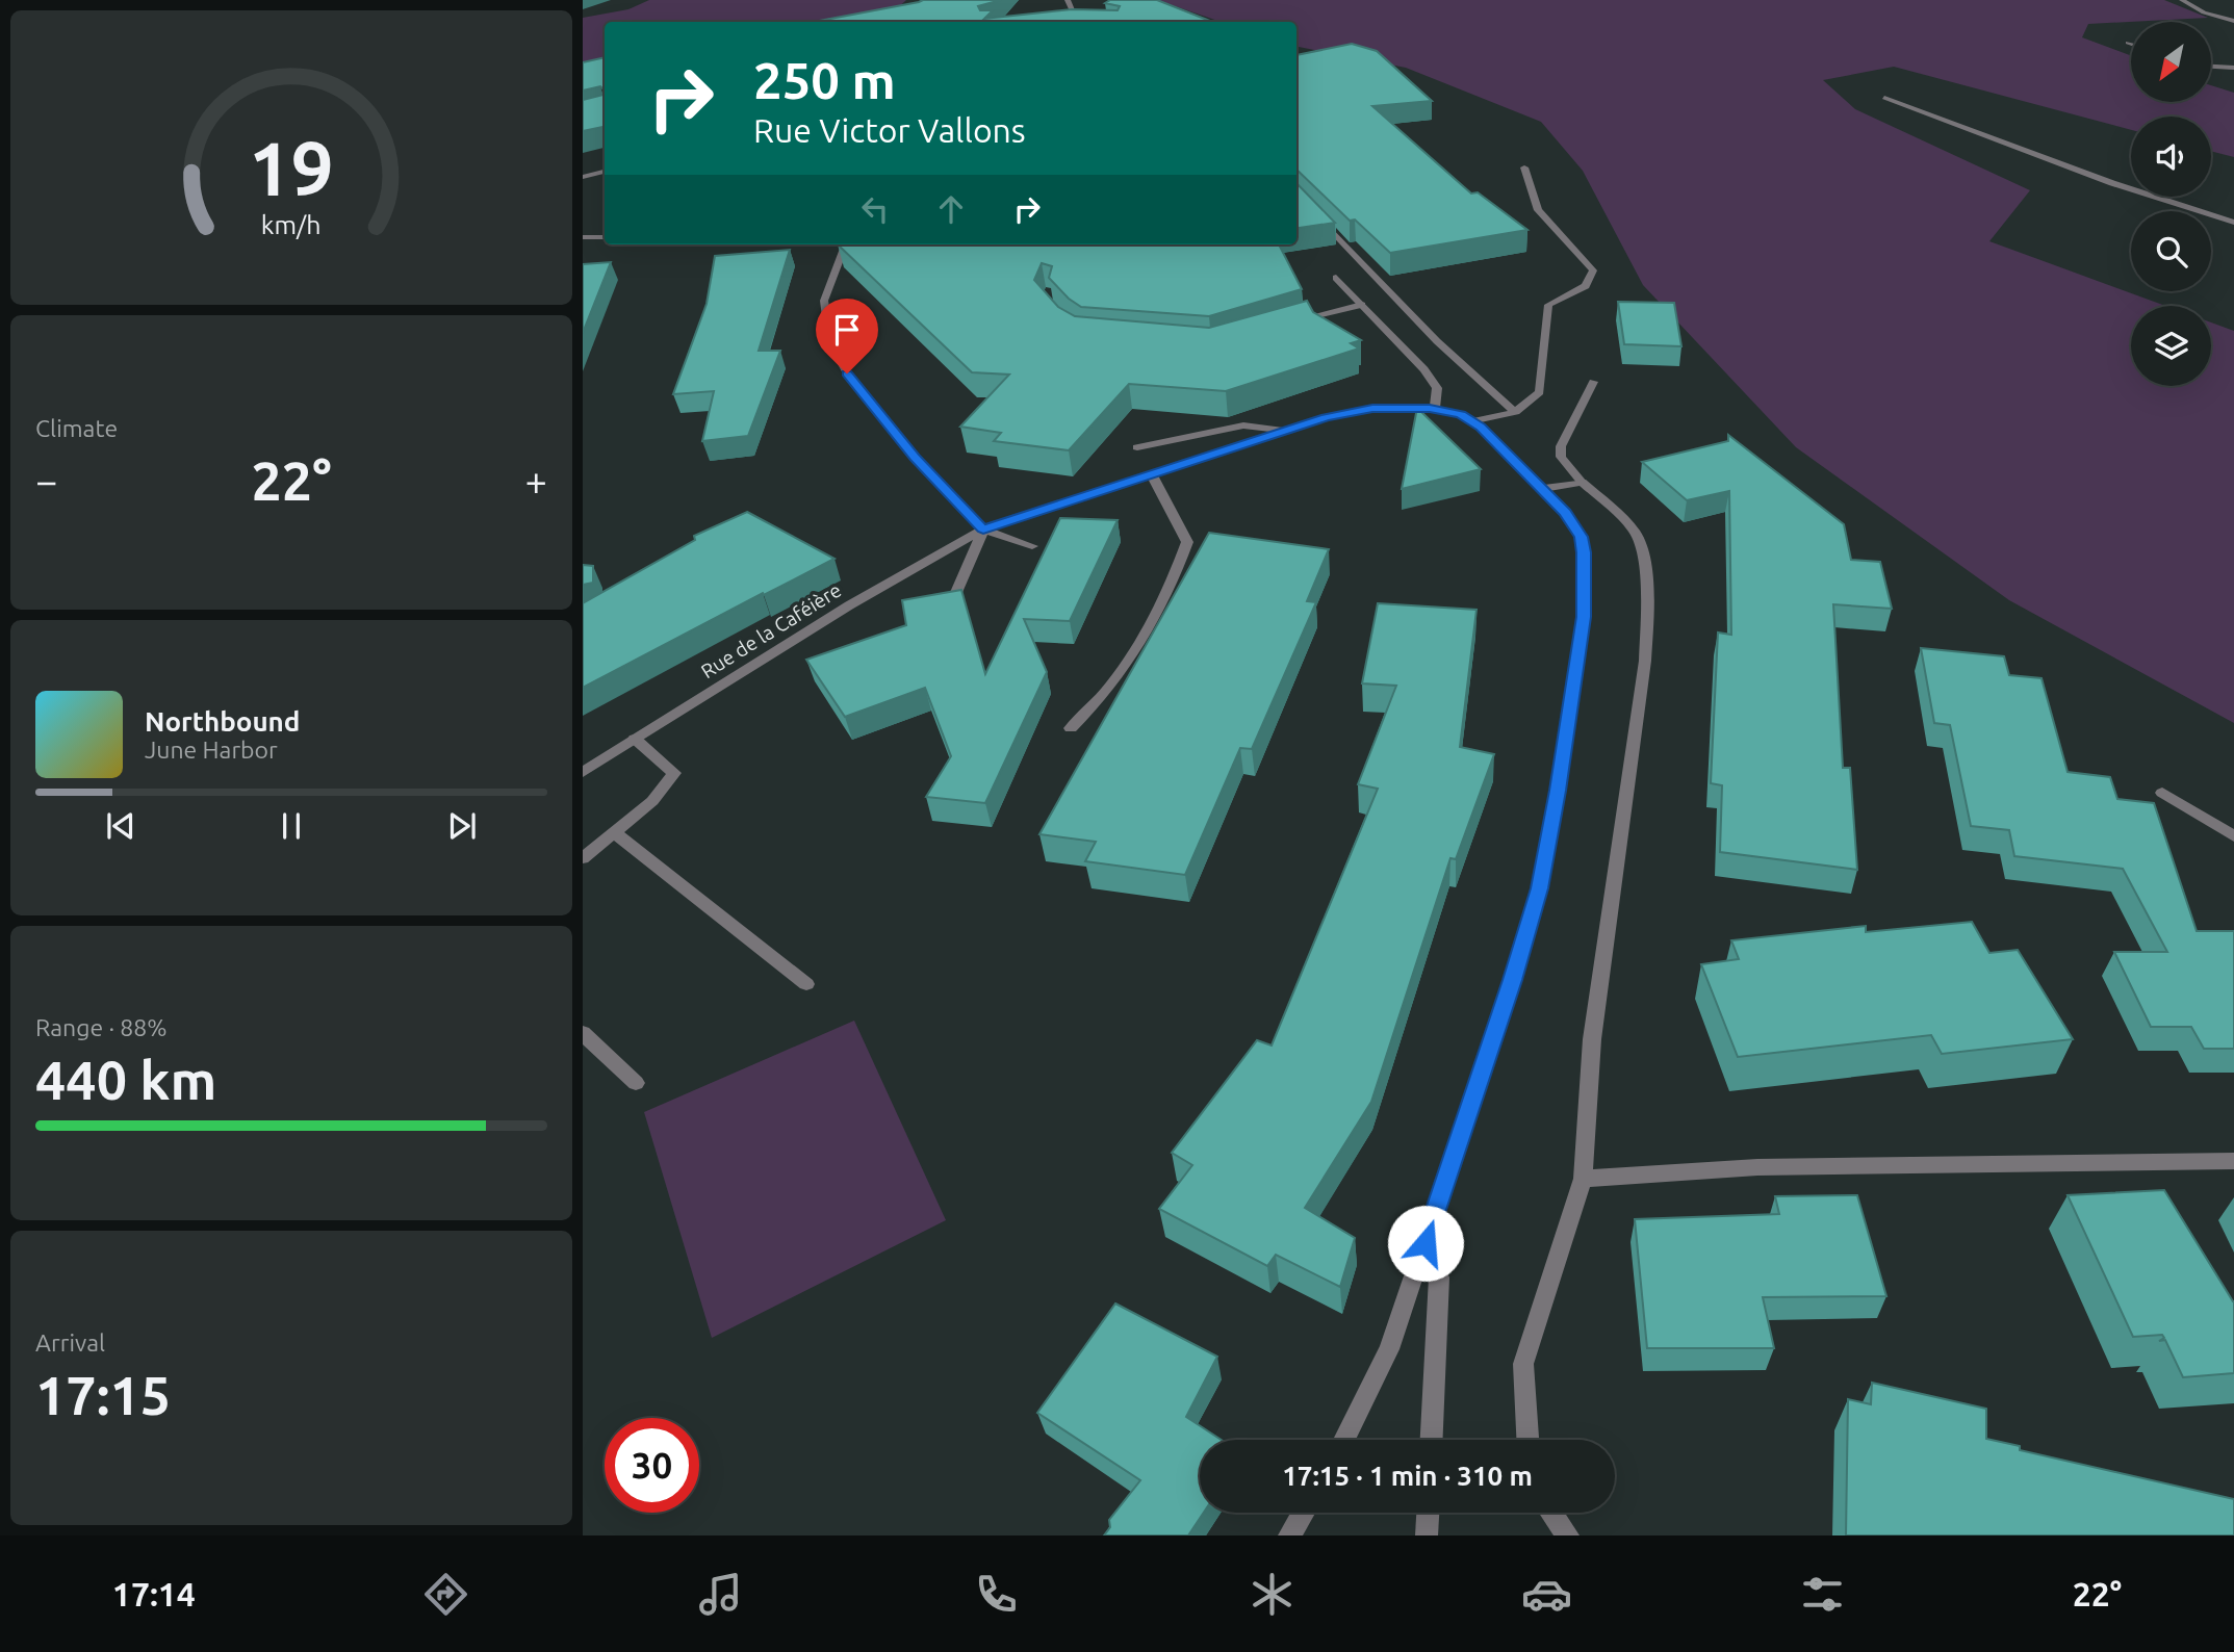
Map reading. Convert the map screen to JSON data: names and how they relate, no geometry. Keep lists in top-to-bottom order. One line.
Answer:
{"streets":{"street":["Rue de la Caféière"]},"north":"bottom left","page":{"turn":["250 m","Rue Victor Vallons"],"tile":["Climate",["Range · 88%","440 km"],["Arrival","17:15"]],"heat":["−","22°","+"],"song":["Northbound","June Harbor"],"limit":"30","trip":"17:15 · 1 min · 310 m","tabs":["17:14","22°"],"gauge":["19","km/h"]}}
